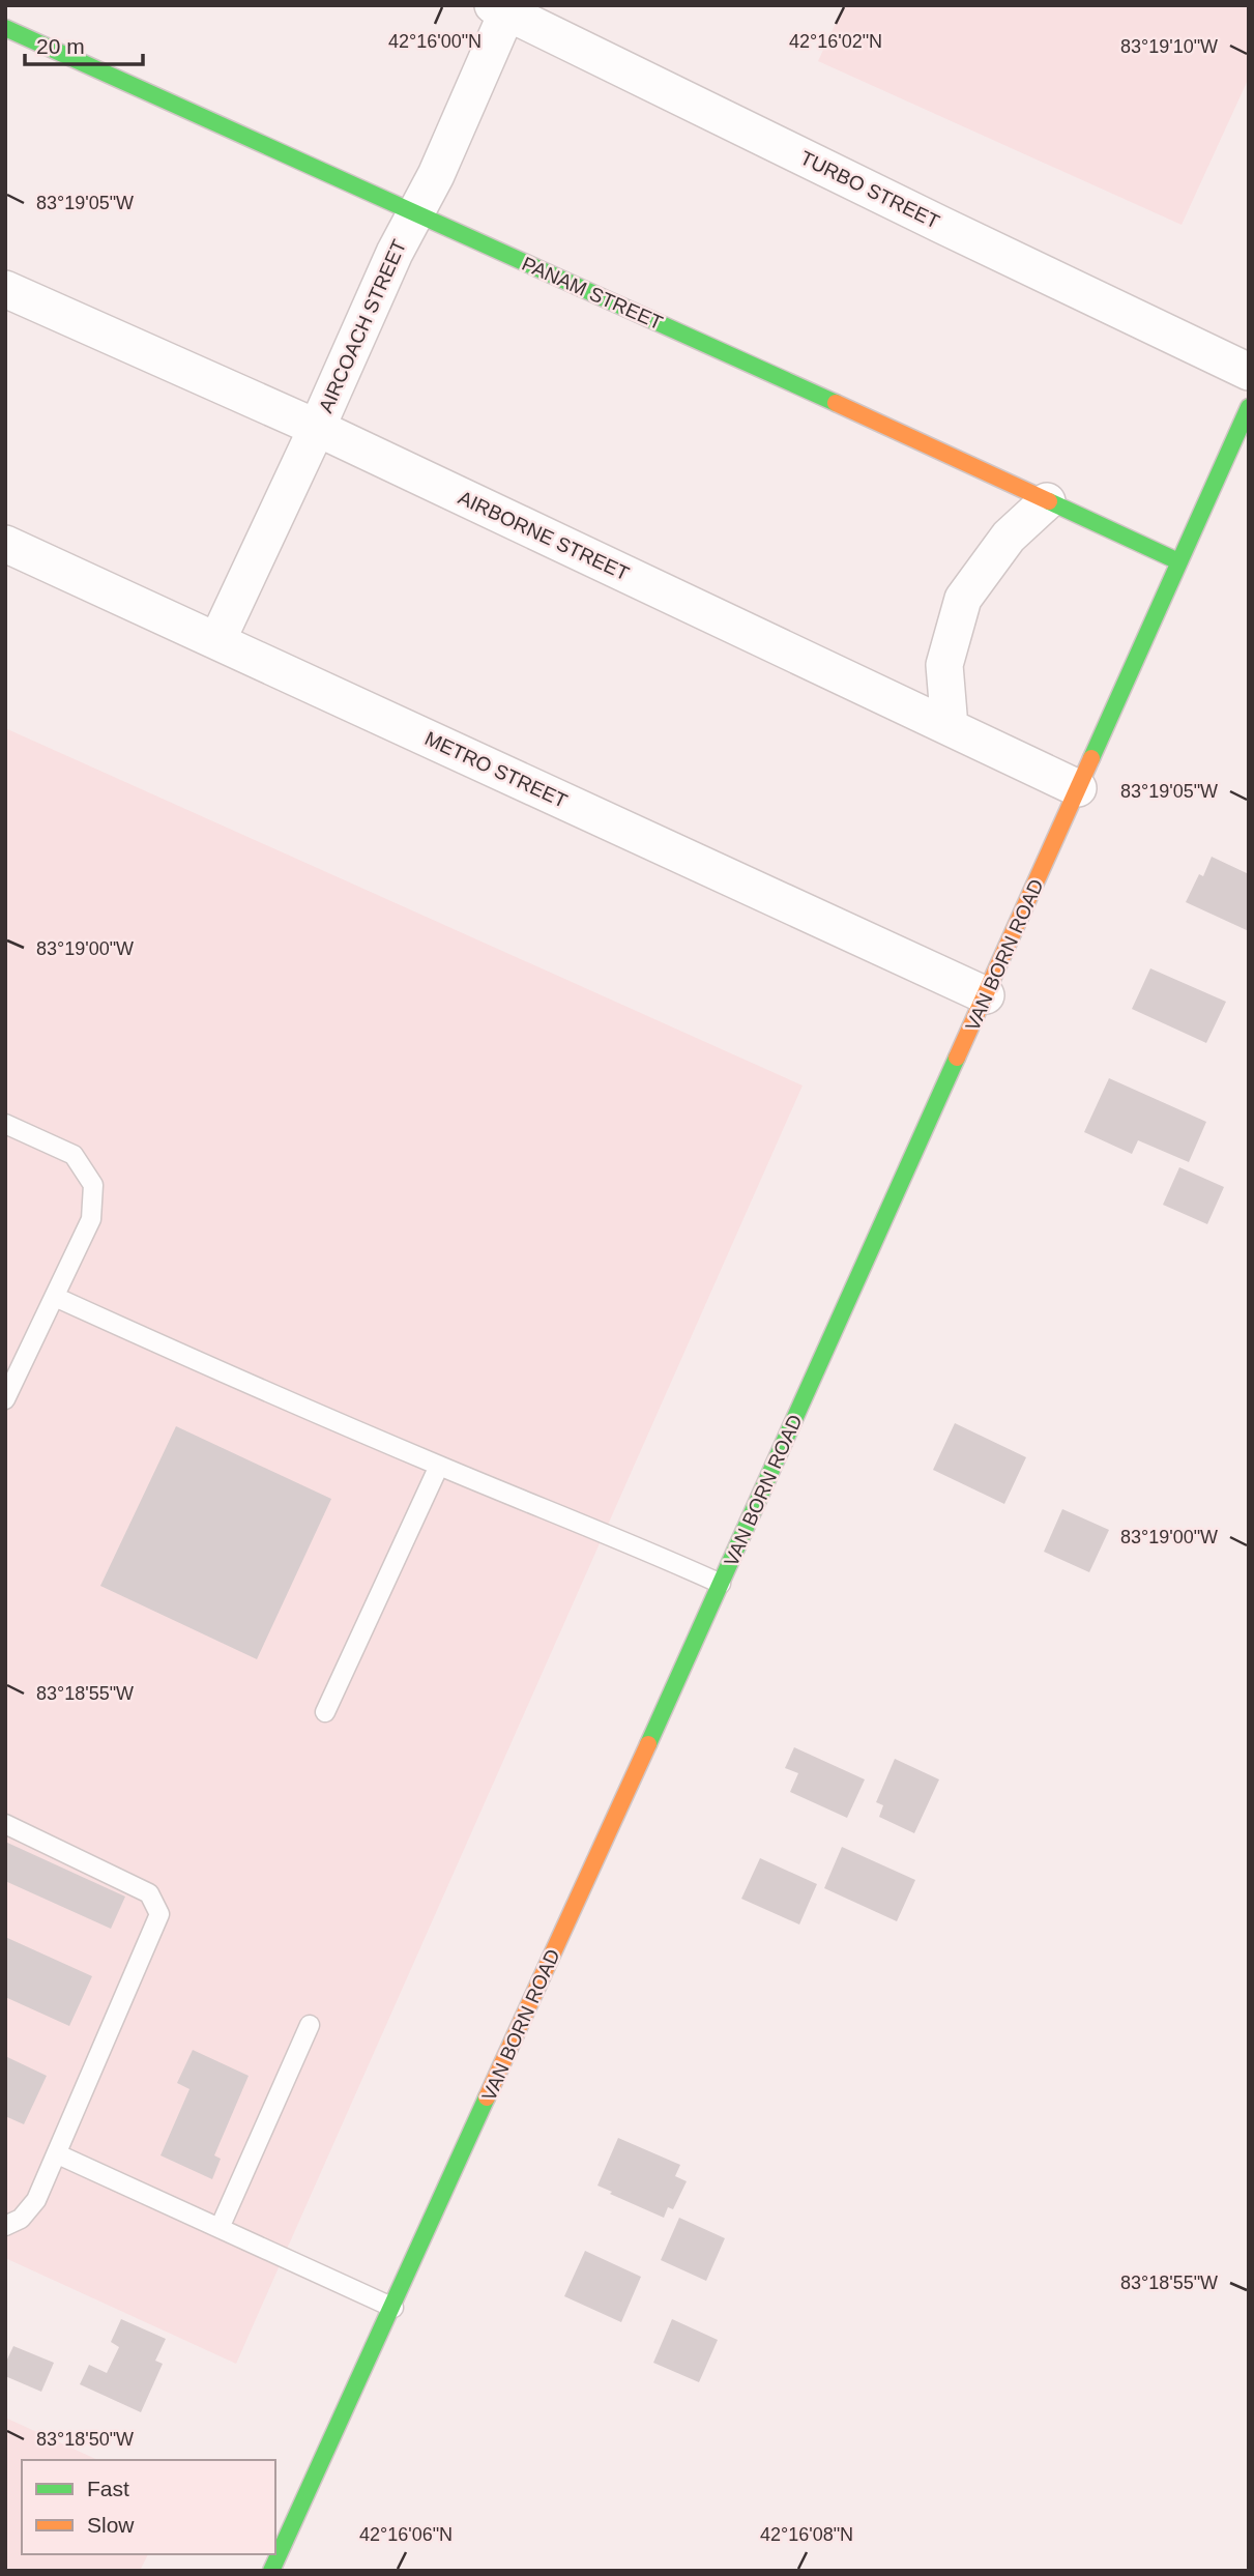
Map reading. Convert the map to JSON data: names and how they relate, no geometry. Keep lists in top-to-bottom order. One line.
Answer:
{"streets":{"main road":["PANAM STREET","VAN BORN ROAD"],"street":["TURBO STREET","AIRCOACH STREET","AIRBORNE STREET","METRO STREET"]},"crossings":[["TURBO STREET","AIRCOACH STREET"],["PANAM STREET","AIRCOACH STREET"],["PANAM STREET","VAN BORN ROAD"],["AIRCOACH STREET","AIRBORNE STREET"],["AIRCOACH STREET","METRO STREET"],["AIRBORNE STREET","VAN BORN ROAD"],["METRO STREET","VAN BORN ROAD"]],"legend":["Fast","Slow"],"scale_bar":"20 m","coordinates":["42°16'00\"N","42°16'02\"N","83°19'10\"W","83°19'05\"W","83°19'00\"W","83°18'55\"W","83°18'50\"W","42°16'06\"N","42°16'08\"N"]}
